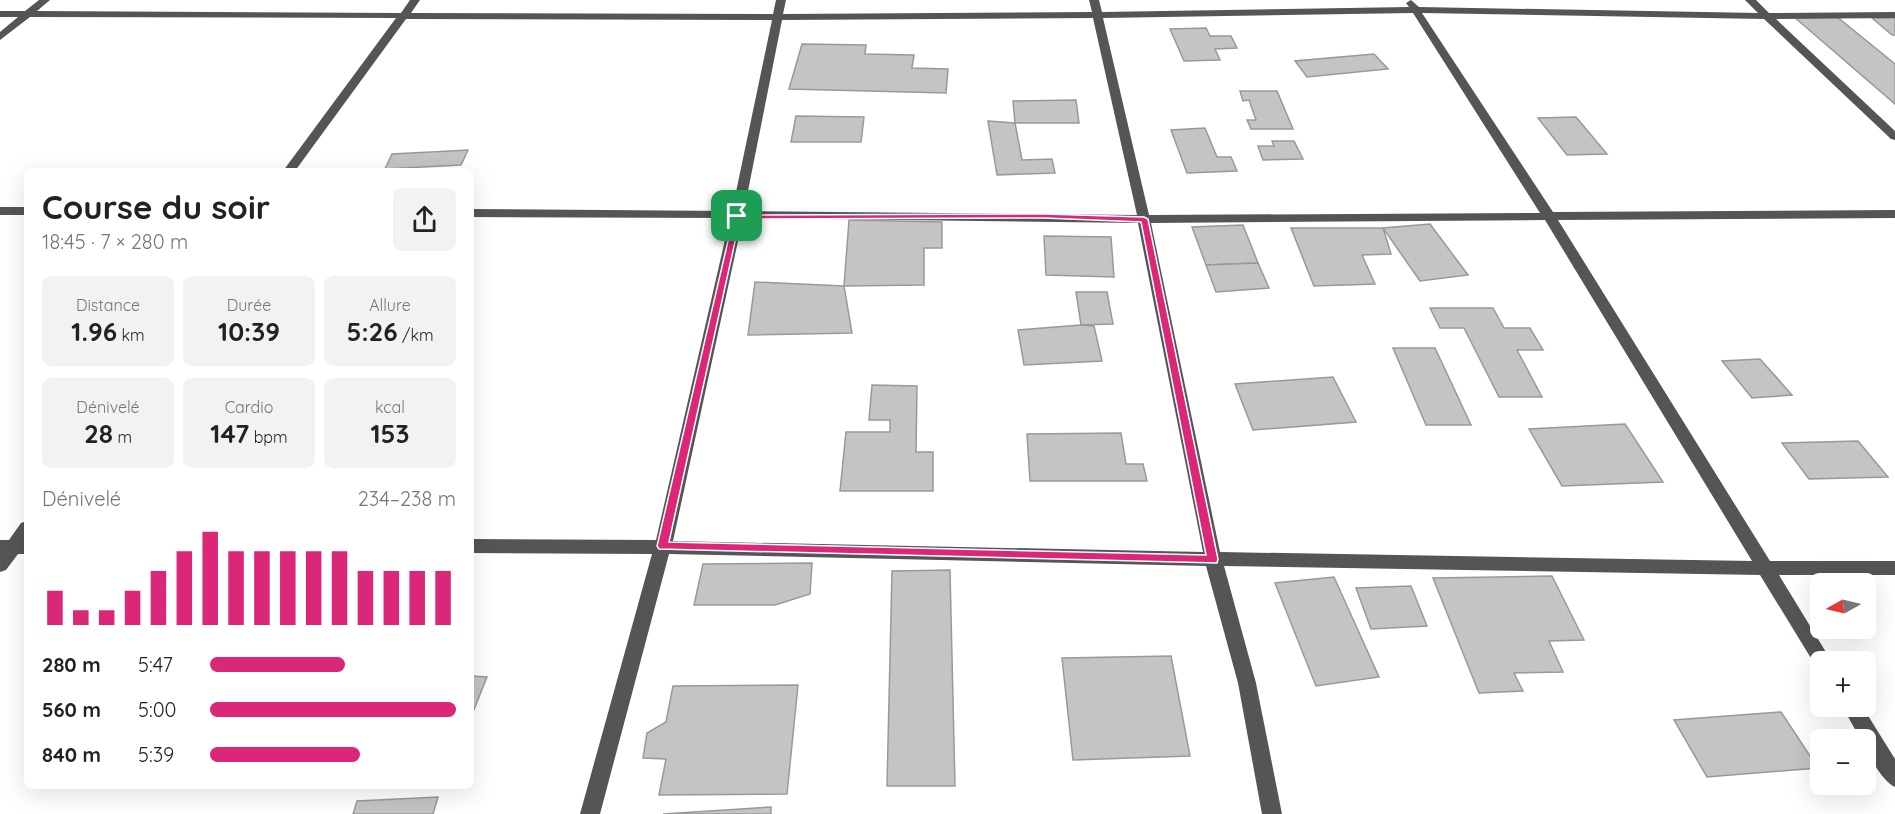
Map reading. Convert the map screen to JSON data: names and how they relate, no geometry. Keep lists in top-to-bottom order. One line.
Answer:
{"north":"left","page":{"heading":["Course du soir","18:45 · 7 × 280 m"],"stats":[["Distance","1.96 km"],["Durée","10:39"],["Allure","5:26 /km"],["Dénivelé","28 m"],["Cardio","147 bpm"],["kcal","153"]],"chart":["Dénivelé","234–238 m"],"map_buttons":["+","−"],"list":[{"name":"280 m","note":"5:47"},{"name":"560 m","note":"5:00"},{"name":"840 m","note":"5:39"}]}}
